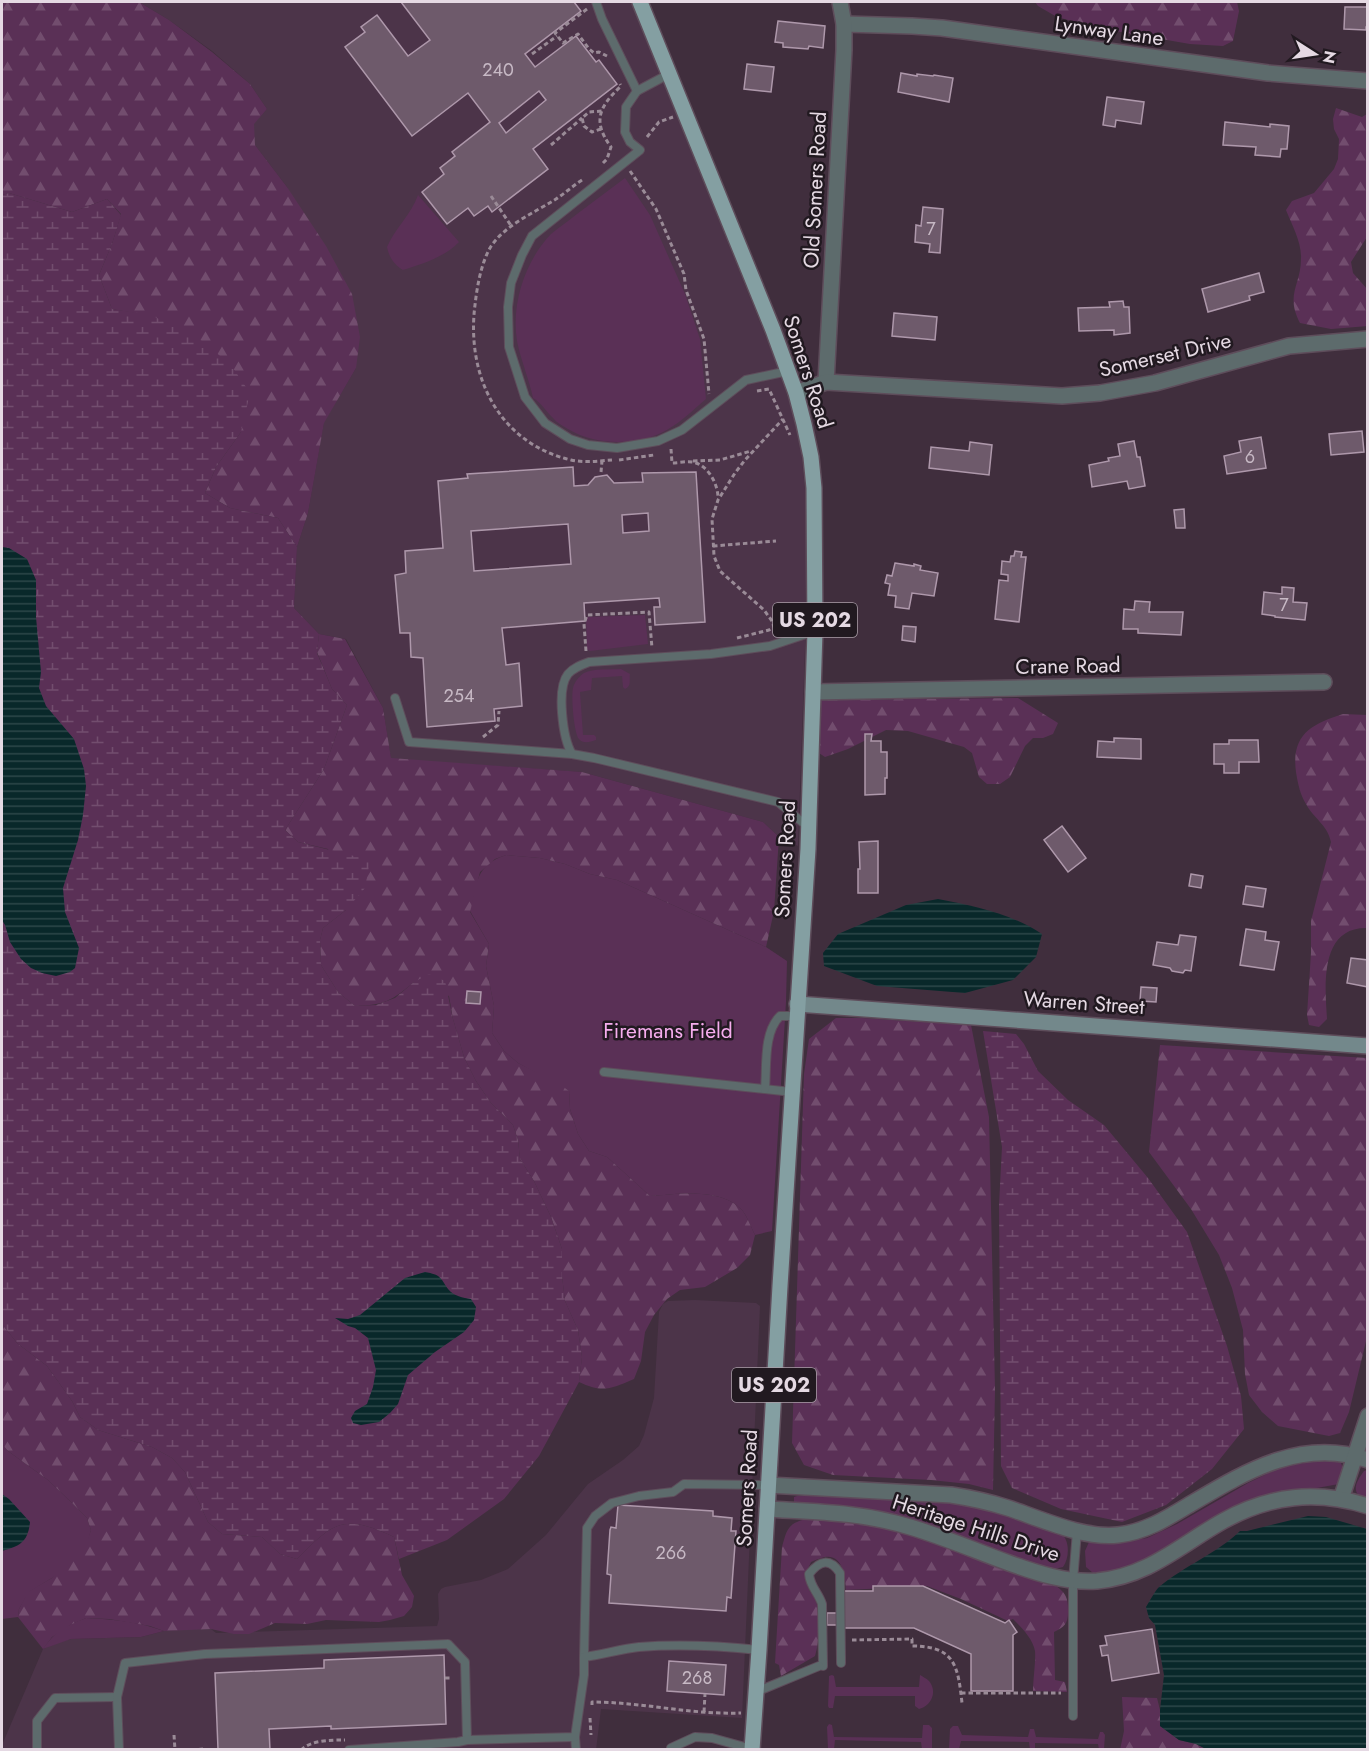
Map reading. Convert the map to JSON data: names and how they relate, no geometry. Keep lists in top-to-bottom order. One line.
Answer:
{"streets":{"main road":["Somers Road","US 202"],"street":["Lynway Lane","Old Somers Road","Somerset Drive","Crane Road","Warren Street","Heritage Hills Drive"]},"crossings":[["Lynway Lane","Old Somers Road"],["Old Somers Road","Somerset Drive"],["Somers Road","Crane Road"],["Somers Road","Warren Street"],["Somers Road","Heritage Hills Drive"]],"parks":["Firemans Field"],"house_numbers":["240","7","6","7","254","266","268"],"north":"right"}
